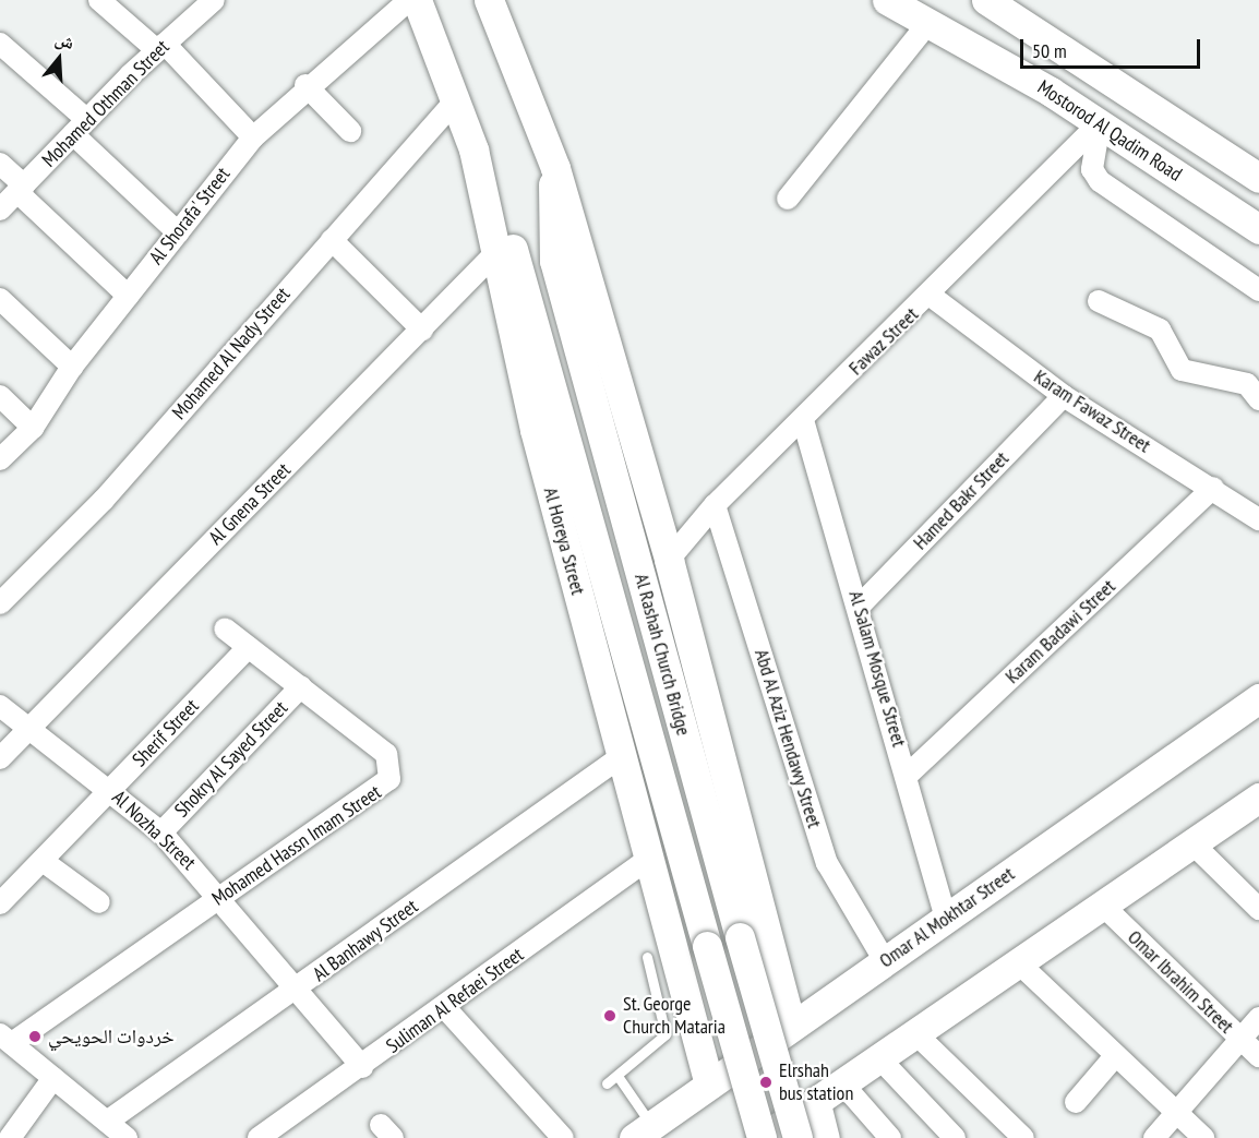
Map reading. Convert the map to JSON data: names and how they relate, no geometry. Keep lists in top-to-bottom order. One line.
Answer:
{"streets":{"main road":["Mostorod Al Qadim Road","Al Horeya Street","Al Rashah Church Bridge","Omar Al Mokhtar Street"],"street":["Mohamed Othman Street","Al Shorafa' Street","Fawaz Street","Mohamed Al Nady Street","Karam Fawaz Street","Hamed Bakr Street","Al Gnena Street","Karam Badawi Street","Al Salam Mosque Street","Sherif Street","Abd Al Aziz Hendawy Street","Shokry Al Sayed Street","Al Nozha Street","Mohamed Hassn Imam Street","Al Banhawy Street","Omar Ibrahim Street","Suliman Al Refaei Street"]},"crossings":[["Mostorod Al Qadim Road","Fawaz Street"],["Fawaz Street","Karam Fawaz Street"],["Fawaz Street","Al Salam Mosque Street"],["Fawaz Street","Abd Al Aziz Hendawy Street"],["Mohamed Al Nady Street","Al Horeya Street"],["Karam Fawaz Street","Hamed Bakr Street"],["Karam Fawaz Street","Karam Badawi Street"],["Hamed Bakr Street","Al Salam Mosque Street"],["Al Gnena Street","Al Horeya Street"],["Al Gnena Street","Al Nozha Street"],["Al Horeya Street","Al Rashah Church Bridge"],["Al Horeya Street","Omar Al Mokhtar Street"],["Al Horeya Street","Al Banhawy Street"],["Al Horeya Street","Suliman Al Refaei Street"],["Karam Badawi Street","Al Salam Mosque Street"],["Al Salam Mosque Street","Omar Al Mokhtar Street"],["Sherif Street","Al Nozha Street"],["Sherif Street","Mohamed Hassn Imam Street"],["Abd Al Aziz Hendawy Street","Omar Al Mokhtar Street"],["Shokry Al Sayed Street","Al Nozha Street"],["Shokry Al Sayed Street","Mohamed Hassn Imam Street"],["Al Nozha Street","Mohamed Hassn Imam Street"],["Al Nozha Street","Al Banhawy Street"],["Al Nozha Street","Suliman Al Refaei Street"]],"places":["St. George Church Mataria","خردوات الحويحي","Elrshah bus station"],"scale_bar":"50 m","north":"top"}
